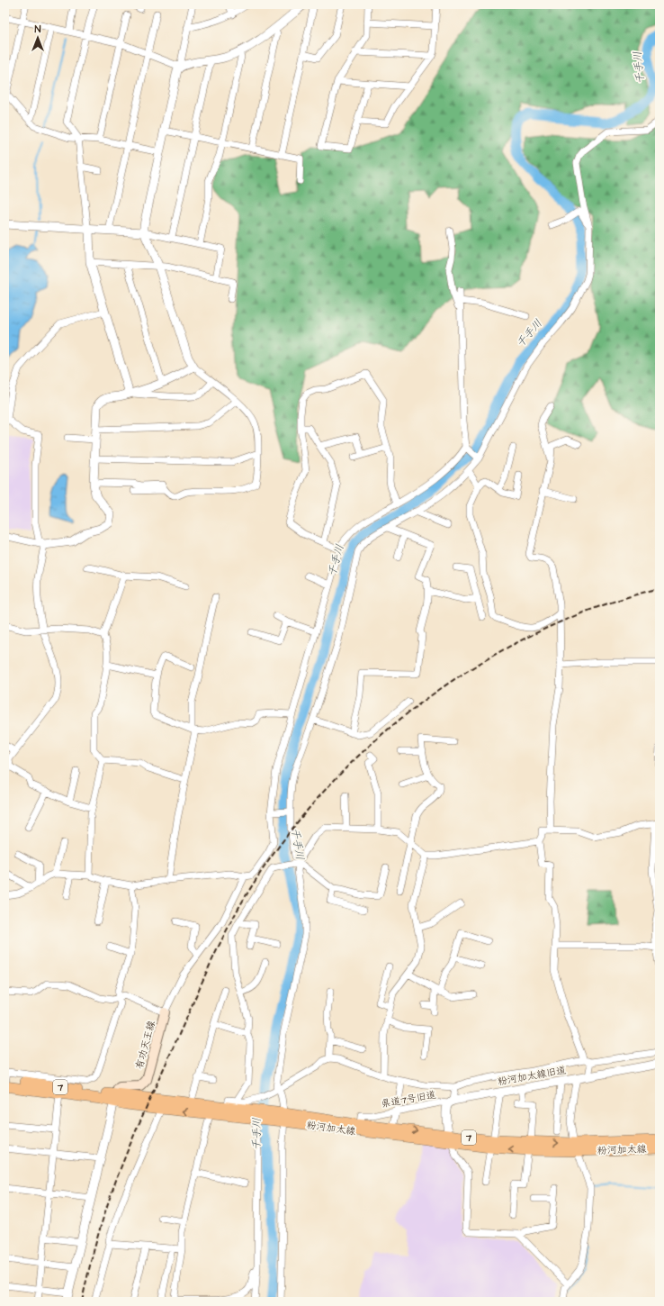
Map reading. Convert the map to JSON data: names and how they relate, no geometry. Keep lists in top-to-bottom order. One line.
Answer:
{"streets":{"main road":["有功天王線","7","粉河加太線"],"street":["粉河加太線旧道","県道7号旧道"]},"crossings":[["有功天王線","粉河加太線"],["粉河加太線旧道","県道7号旧道"],["県道7号旧道","粉河加太線"]],"water":["千手川"],"north":"top"}
